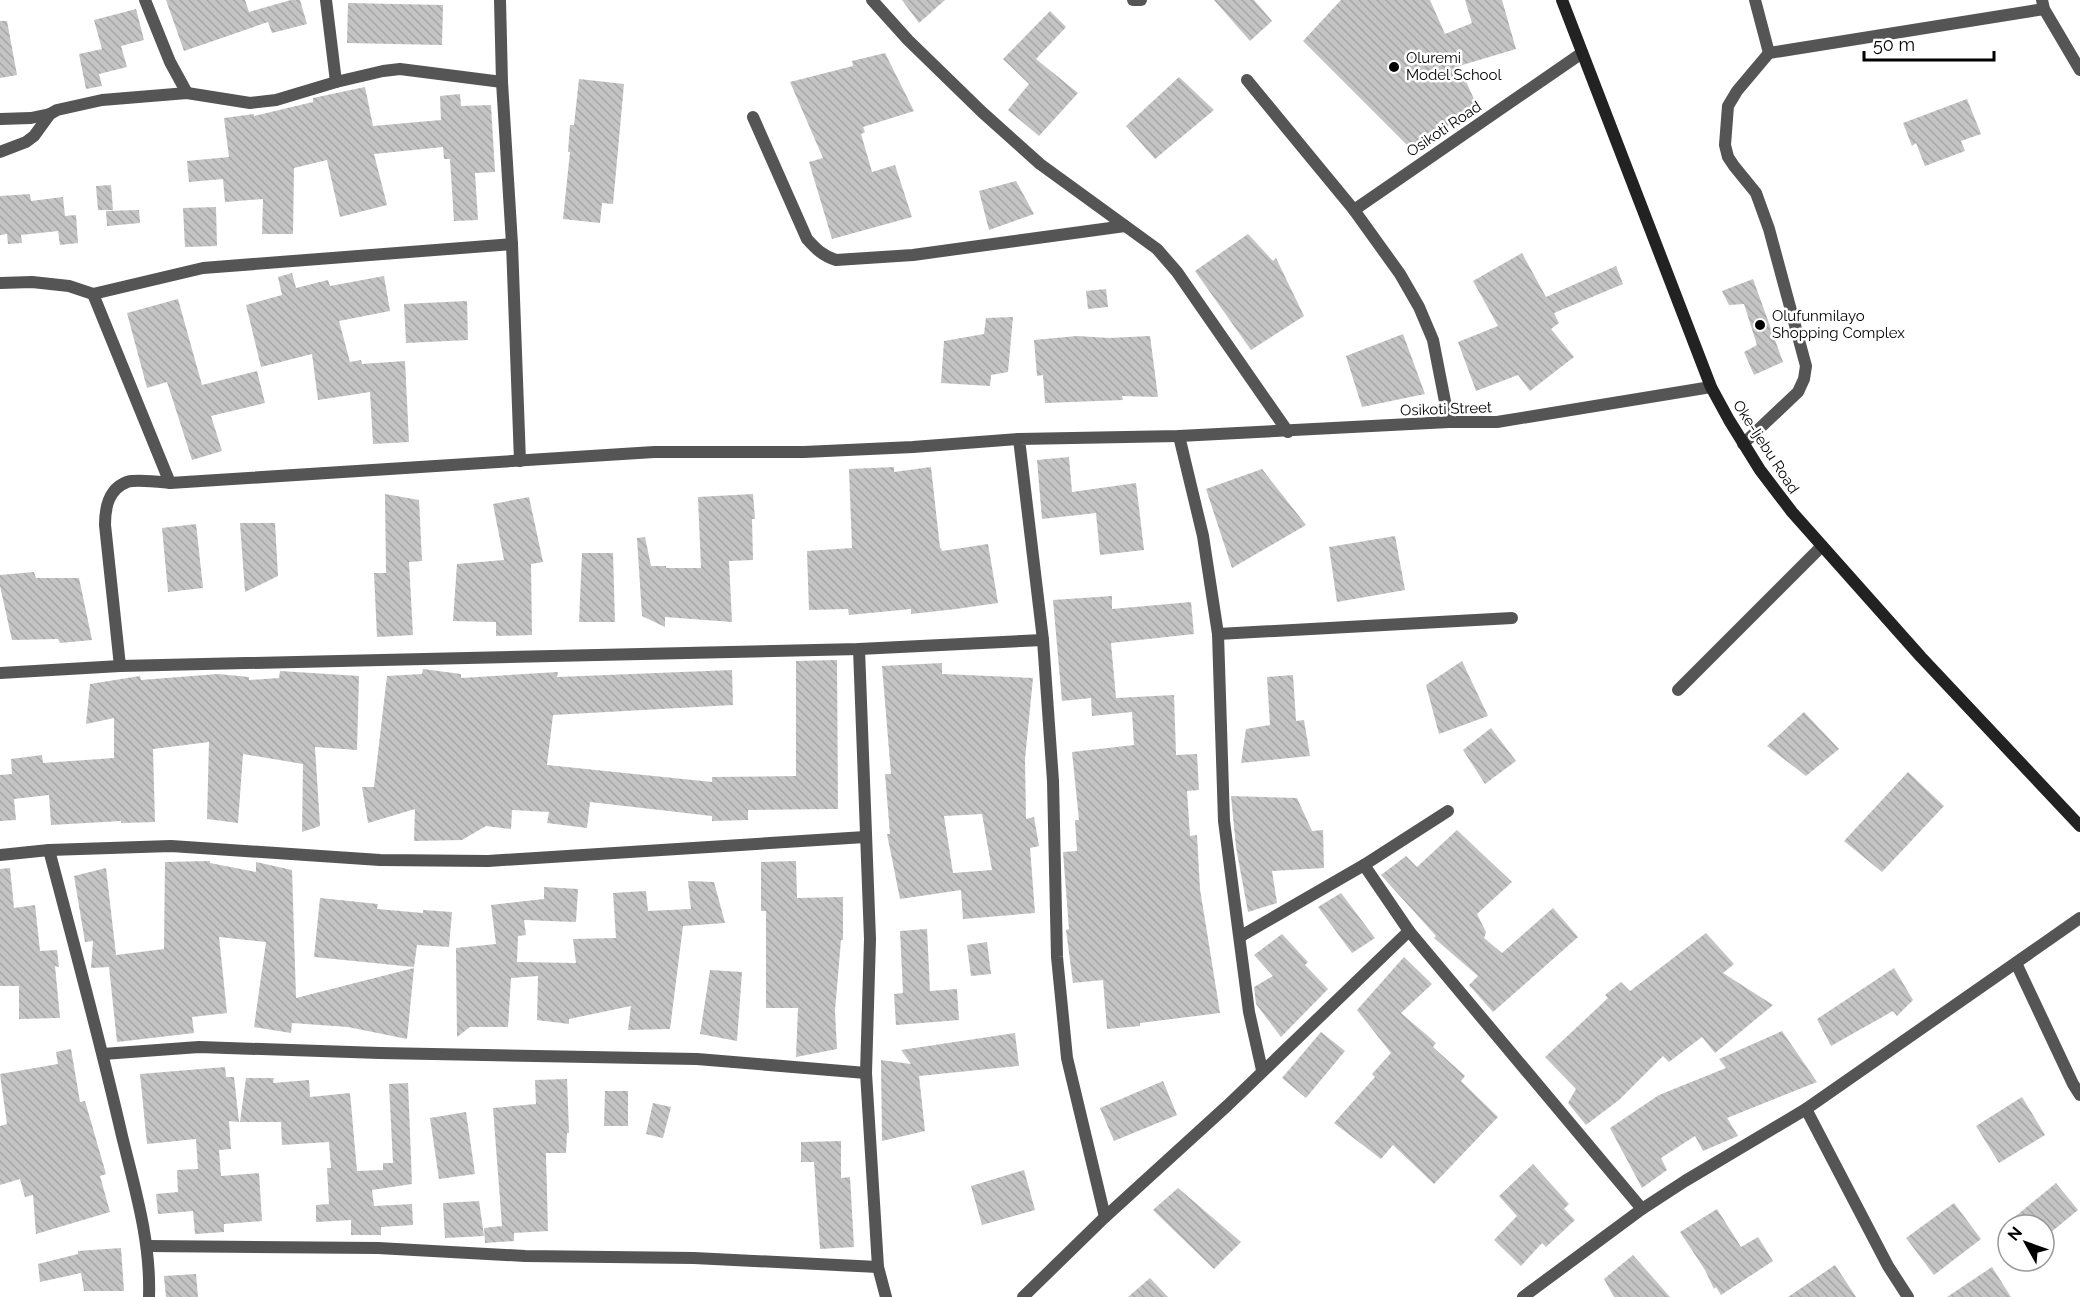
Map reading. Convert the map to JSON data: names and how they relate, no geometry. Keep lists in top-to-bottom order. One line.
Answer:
{"streets":{"main road":["Oke-Ijebu Road"],"street":["Osikoti Road","Osikoti Street"]},"crossings":[["Osikoti Road","Oke-Ijebu Road"],["Osikoti Street","Oke-Ijebu Road"]],"places":["Oluremi Model School","Olufunmilayo Shopping Complex"],"scale_bar":"50 m","north":"top left"}
